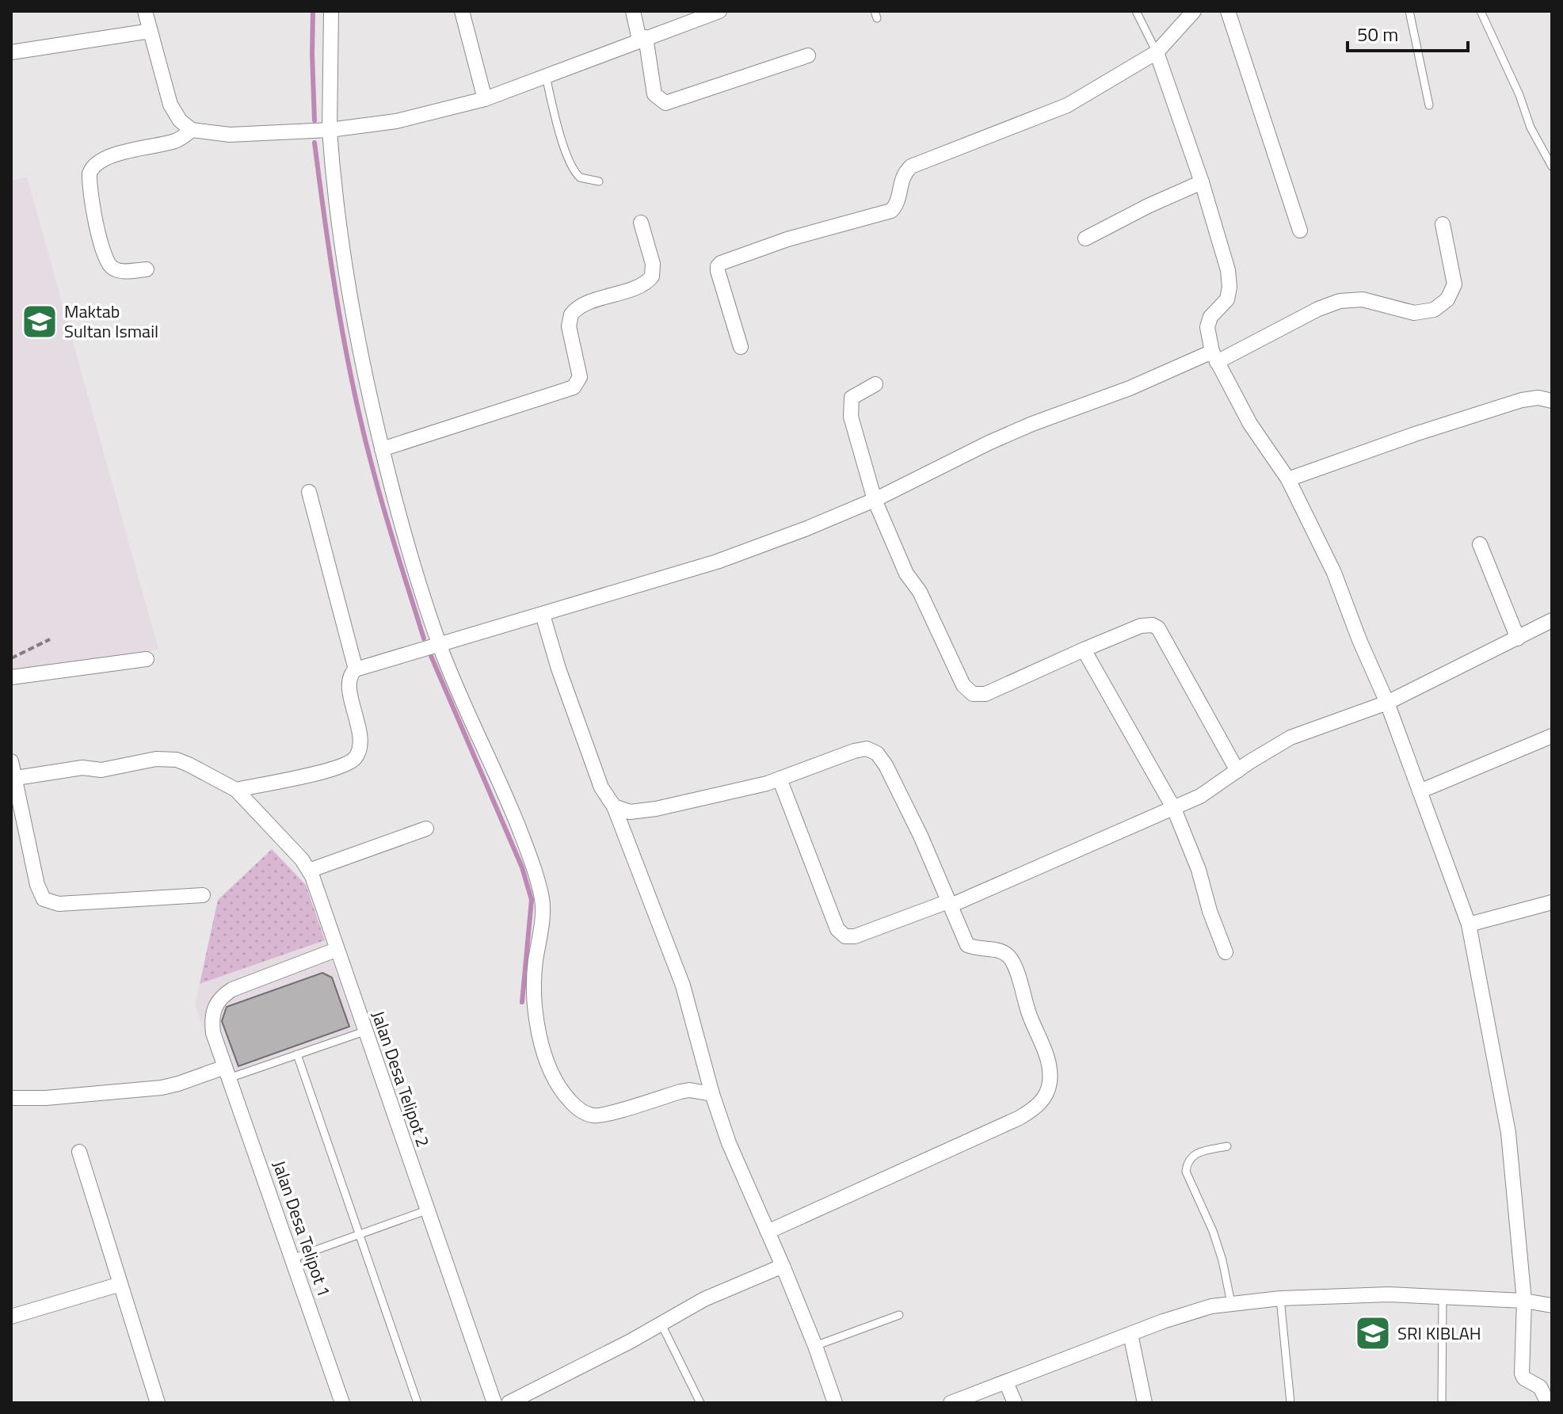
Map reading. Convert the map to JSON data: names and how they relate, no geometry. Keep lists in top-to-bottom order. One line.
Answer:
{"streets":{"street":["Jalan Desa Telipot 2","Jalan Desa Telipot 1"]},"crossings":[["Jalan Desa Telipot 2","Jalan Desa Telipot 1"]],"places":{"school or university":["Maktab Sultan Ismail","SRI KIBLAH"]},"scale_bar":"50 m"}
